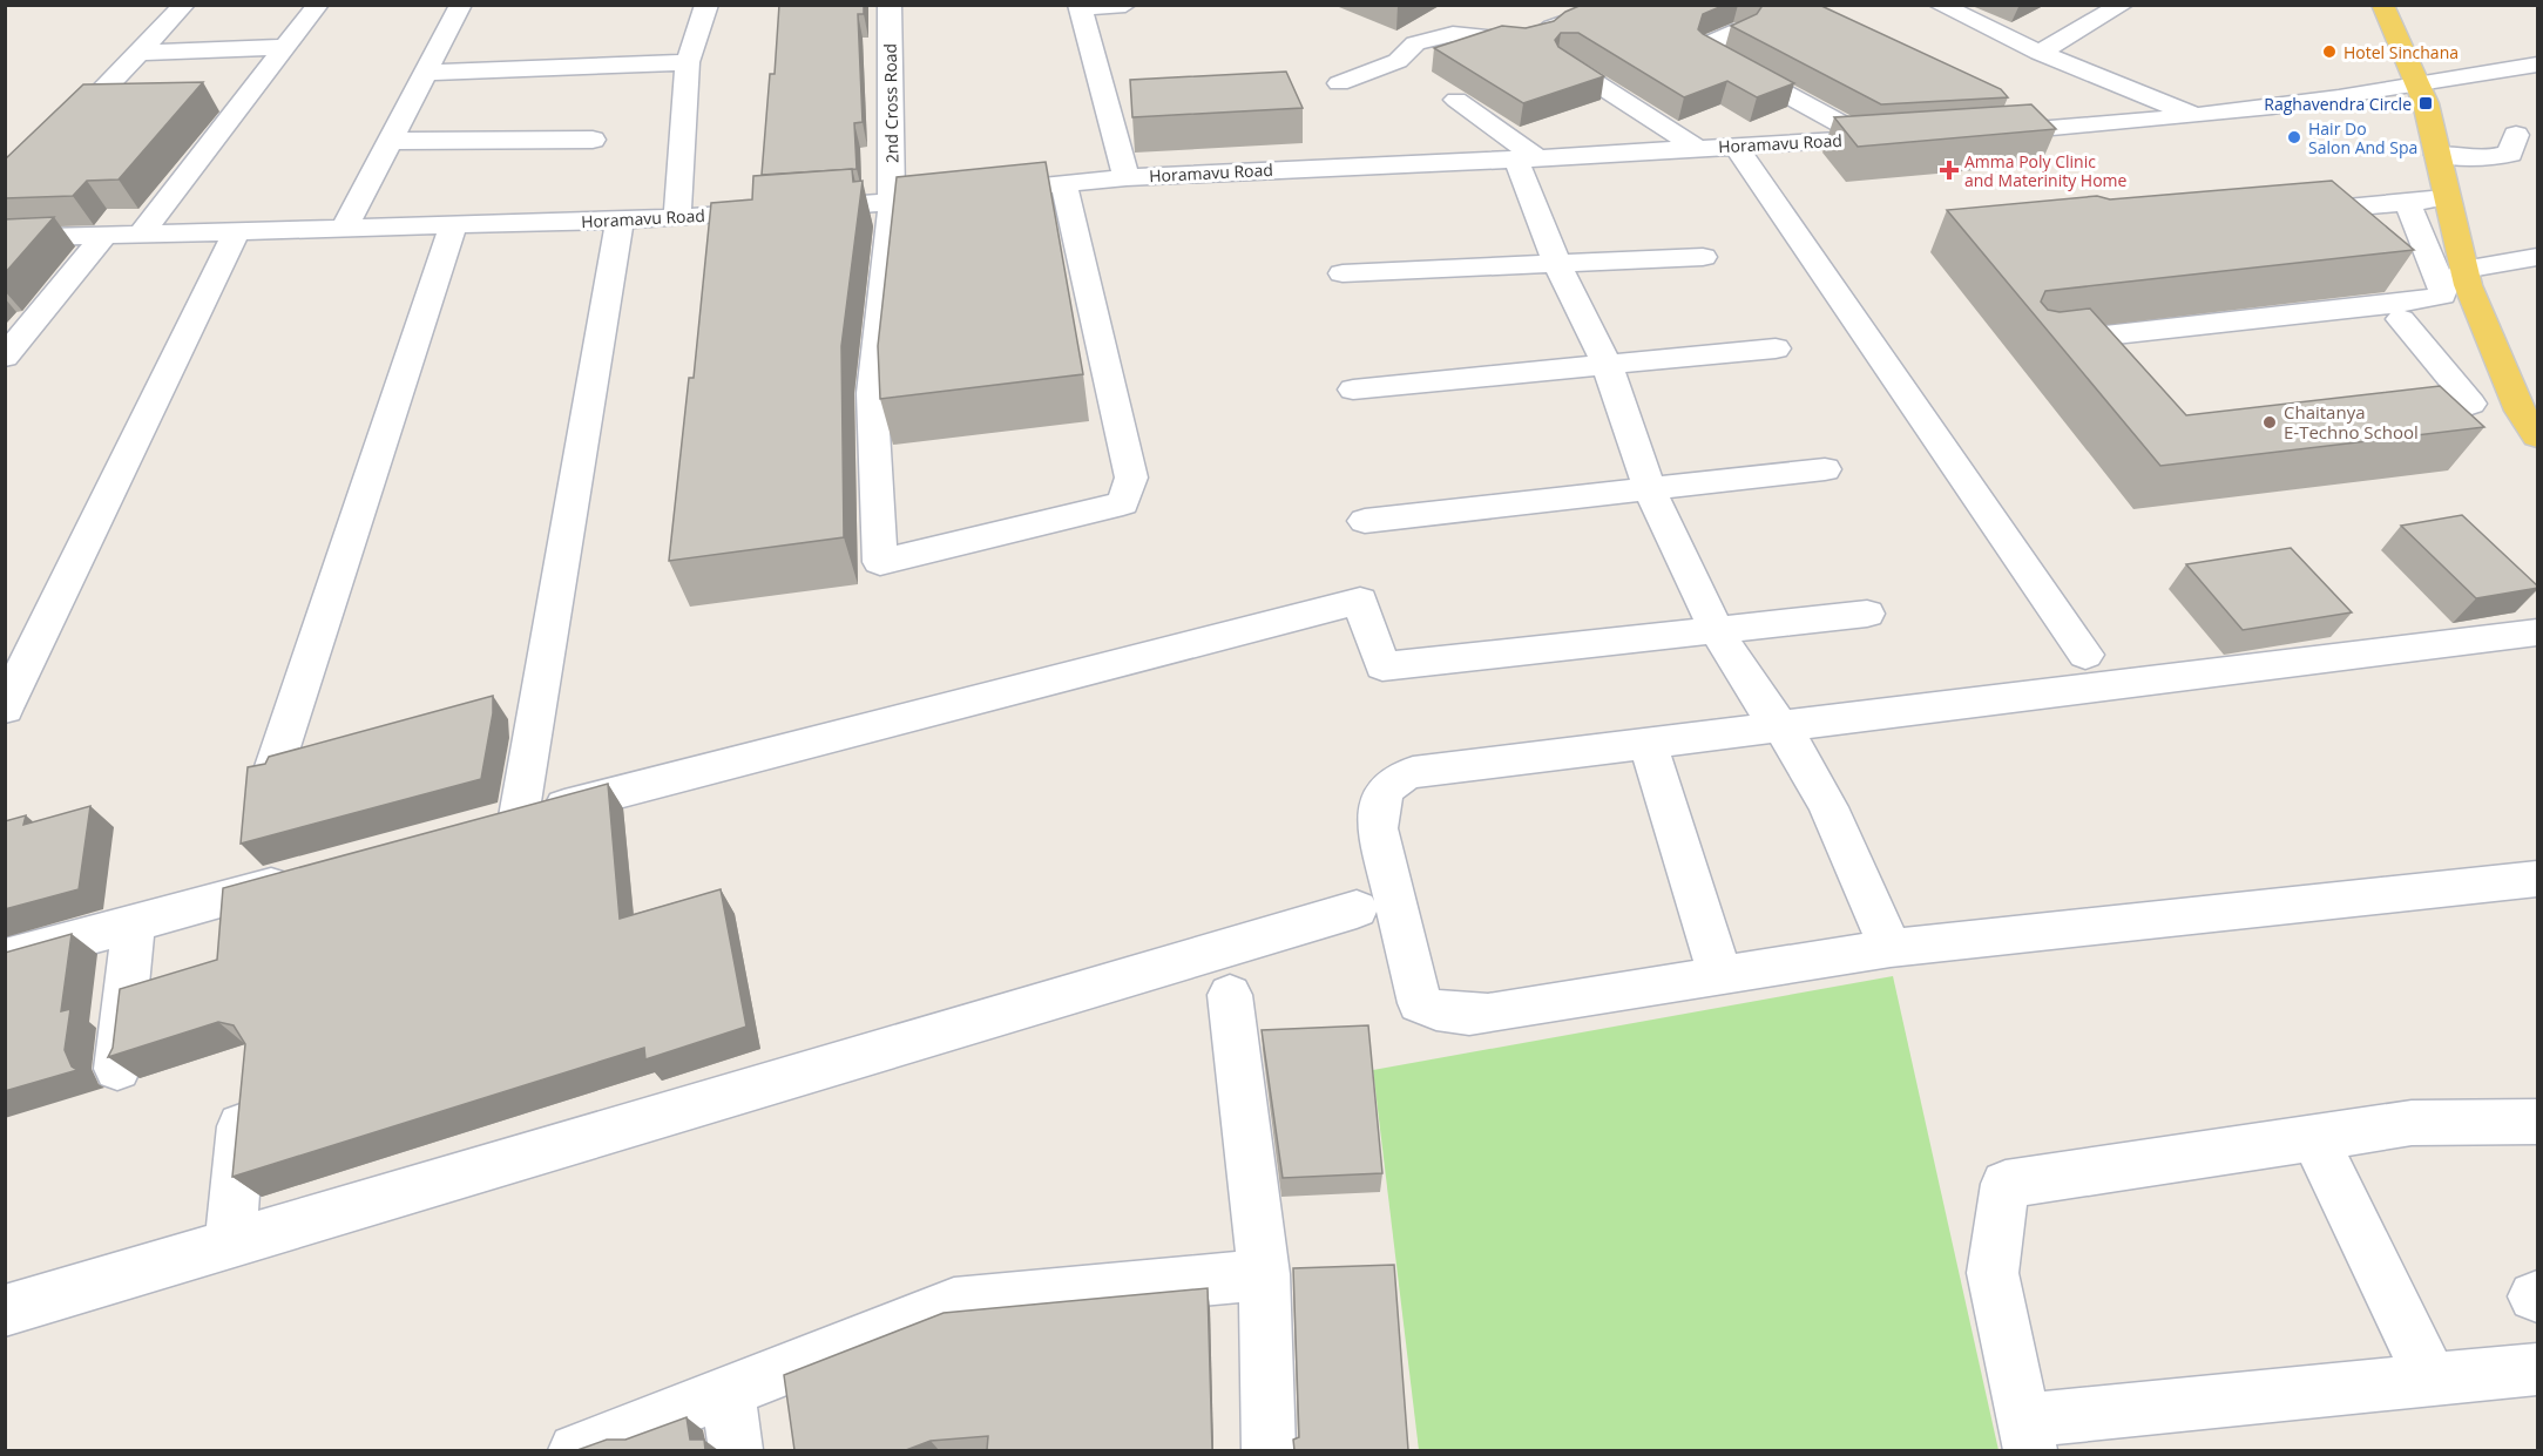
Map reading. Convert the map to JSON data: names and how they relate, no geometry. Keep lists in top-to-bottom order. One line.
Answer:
{"streets":{"street":["2nd Cross Road","Horamavu Road"]},"crossings":[["2nd Cross Road","Horamavu Road"]],"places":{"other":["Hotel Sinchana","Hair Do Salon And Spa","Chaitanya E-Techno School"],"transit":["Raghavendra Circle"],"health":["Amma Poly Clinic and Materinity Home"]}}
